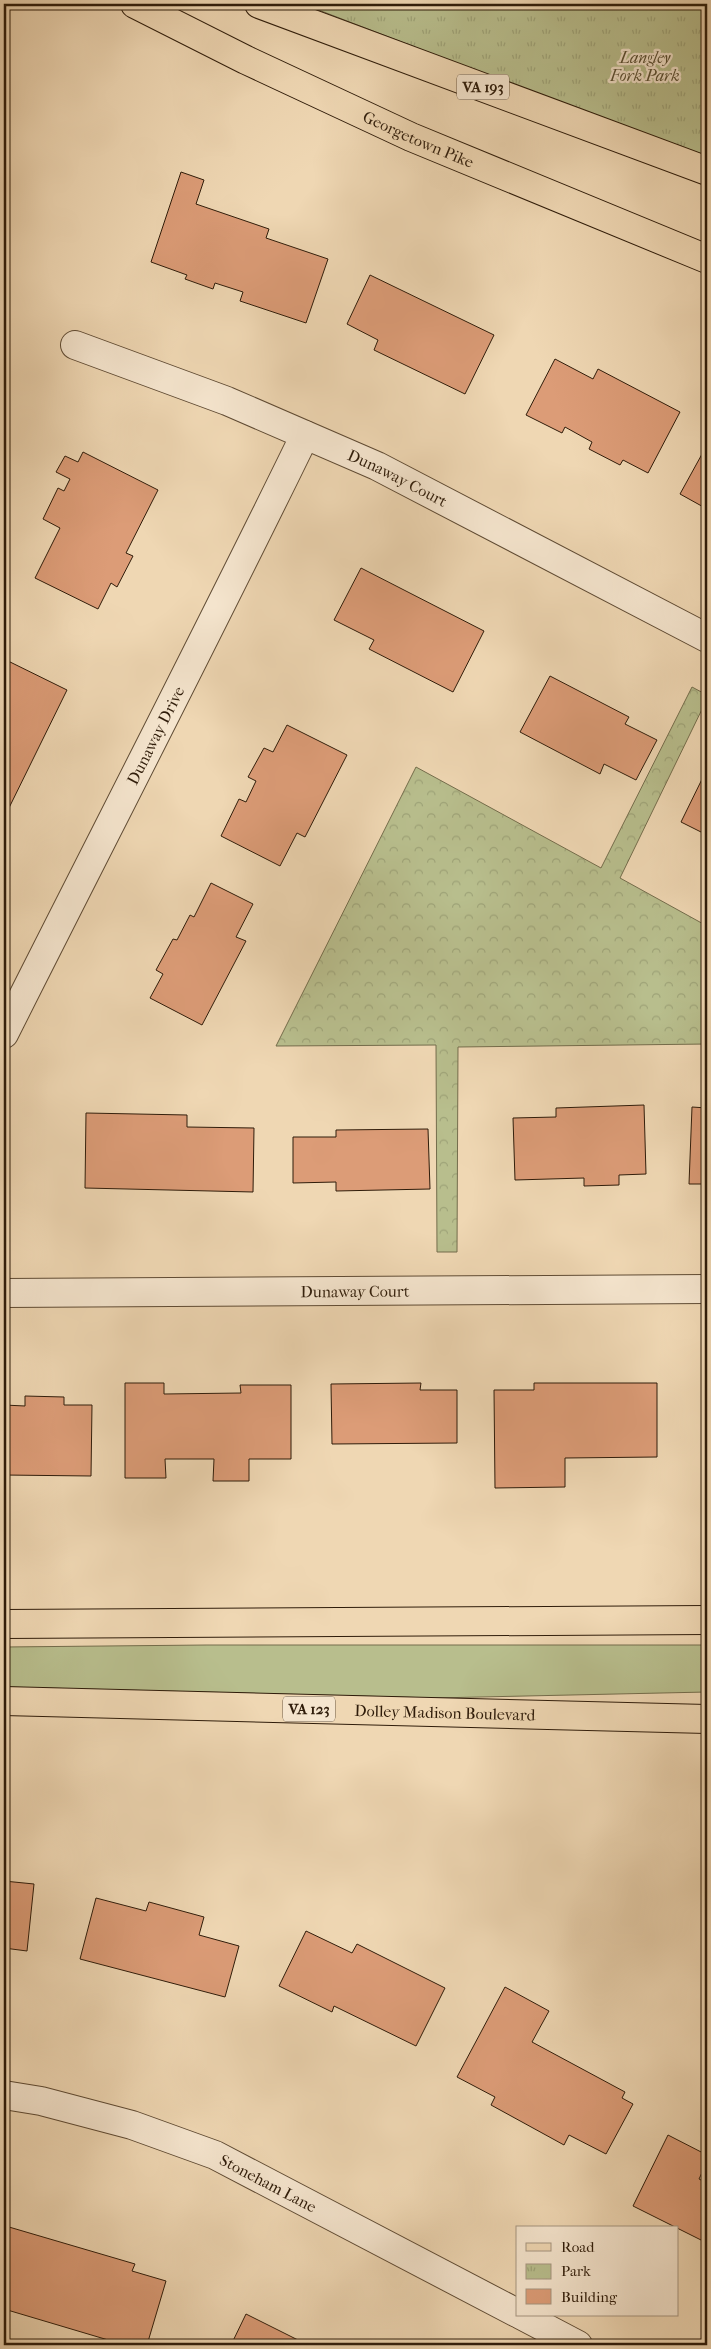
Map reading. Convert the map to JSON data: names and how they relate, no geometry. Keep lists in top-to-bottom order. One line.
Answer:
{"streets":{"main road":["VA 193","Georgetown Pike","VA 123","Dolley Madison Boulevard"],"street":["Dunaway Court","Dunaway Drive","Stoneham Lane"]},"crossings":[["Dunaway Court","Dunaway Drive"]],"parks":["Langley Fork Park"],"legend":["Road","Park","Building"]}
